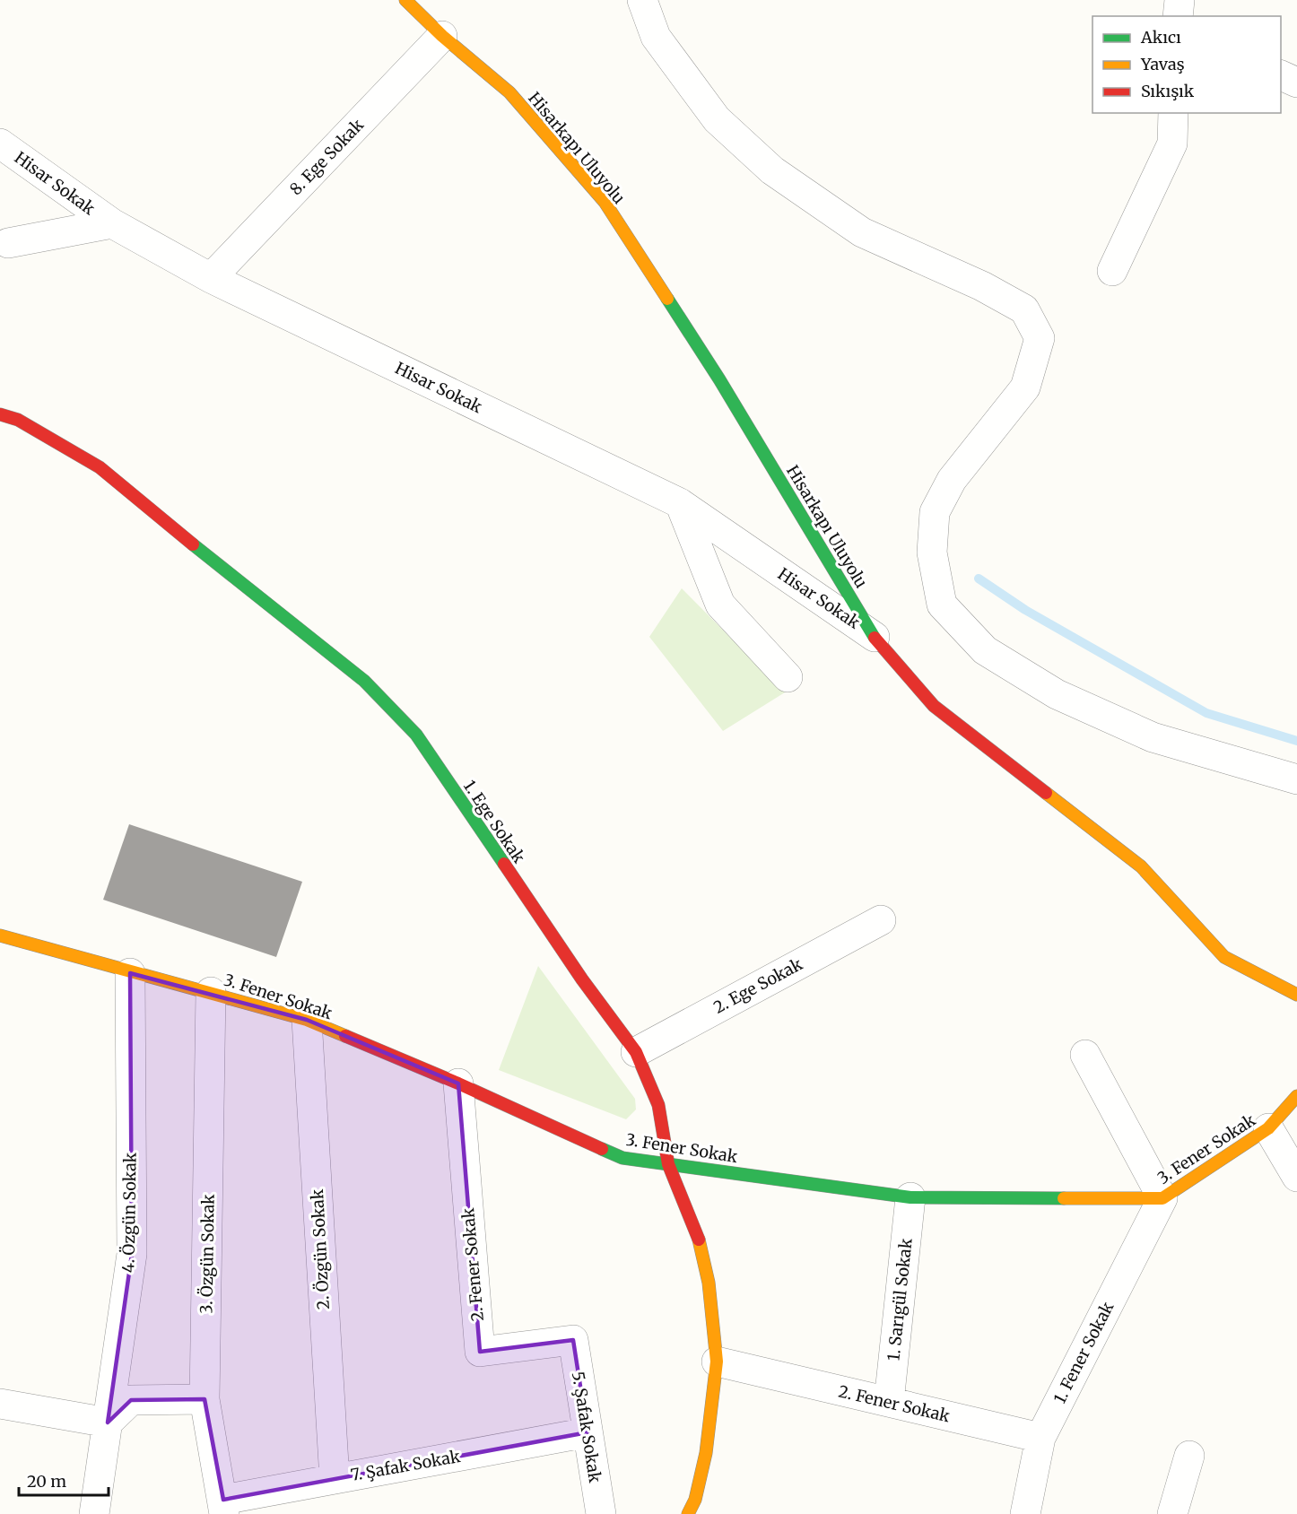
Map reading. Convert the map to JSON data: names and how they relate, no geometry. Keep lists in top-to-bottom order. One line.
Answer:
{"streets":{"street":["Hisarkapı Uluyolu","8. Ege Sokak","Hisar Sokak","1. Ege Sokak","2. Ege Sokak","3. Fener Sokak","4. Özgün Sokak","2. Özgün Sokak","3. Özgün Sokak","2. Fener Sokak","1. Sarıgül Sokak","1. Fener Sokak","5. Şafak Sokak","7. Şafak Sokak"]},"crossings":[["Hisarkapı Uluyolu","8. Ege Sokak"],["Hisarkapı Uluyolu","Hisar Sokak"],["8. Ege Sokak","Hisar Sokak"],["1. Ege Sokak","2. Ege Sokak"],["1. Ege Sokak","3. Fener Sokak"],["1. Ege Sokak","2. Fener Sokak"],["3. Fener Sokak","4. Özgün Sokak"],["3. Fener Sokak","2. Özgün Sokak"],["3. Fener Sokak","3. Özgün Sokak"],["3. Fener Sokak","2. Fener Sokak"],["3. Fener Sokak","1. Sarıgül Sokak"],["3. Fener Sokak","1. Fener Sokak"],["2. Özgün Sokak","7. Şafak Sokak"],["3. Özgün Sokak","7. Şafak Sokak"],["2. Fener Sokak","1. Sarıgül Sokak"],["2. Fener Sokak","1. Fener Sokak"],["2. Fener Sokak","5. Şafak Sokak"],["5. Şafak Sokak","7. Şafak Sokak"]],"legend":["Akıcı","Yavaş","Sıkışık"],"scale_bar":"20 m"}
